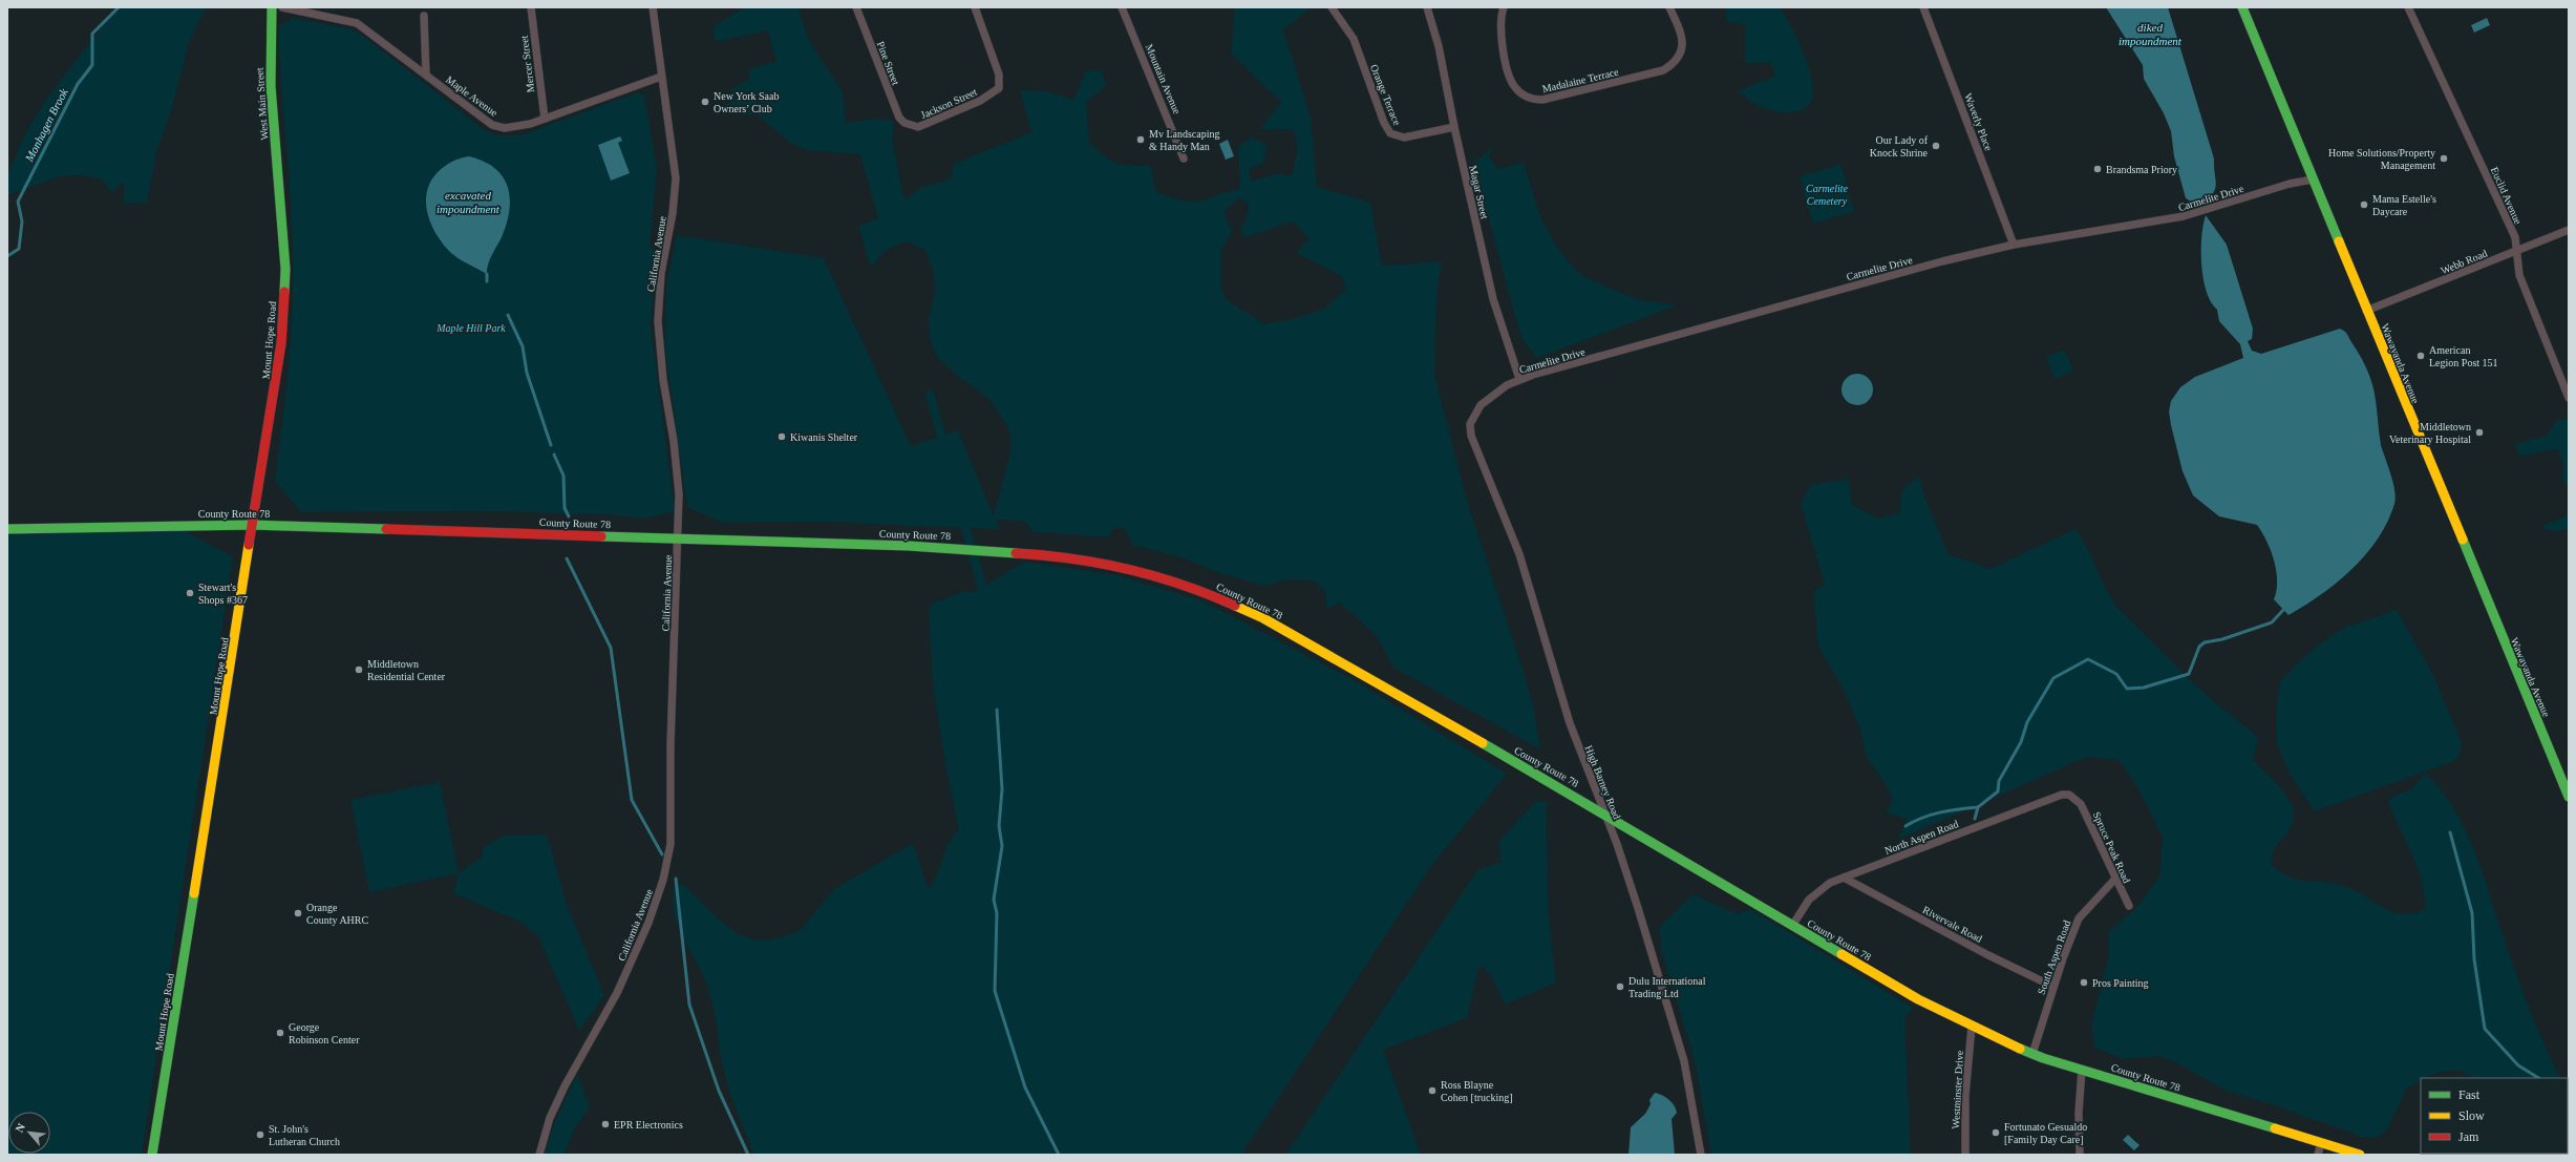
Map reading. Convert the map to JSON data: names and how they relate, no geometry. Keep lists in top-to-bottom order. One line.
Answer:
{"streets":{"street":["Pine Street","Mercer Street","Mountain Avenue","Madalaine Terrace","Orange Terrace","Maple Avenue","Jackson Street","West Main Street","Waverly Place","Magar Street","Euclid Avenue","Carmelite Drive","California Avenue","Webb Road","Mount Hope Road","Wawayanda Avenue","County Route 78","High Barney Road","North Aspen Road","Spruce Peak Road","Rivervale Road","South Aspen Road","Westminster Drive"]},"crossings":[["Pine Street","Jackson Street"],["Mercer Street","Maple Avenue"],["Orange Terrace","Magar Street"],["Maple Avenue","California Avenue"],["West Main Street","Mount Hope Road"],["Waverly Place","Carmelite Drive"],["Magar Street","Carmelite Drive"],["Euclid Avenue","Webb Road"],["Carmelite Drive","Wawayanda Avenue"],["Carmelite Drive","High Barney Road"],["California Avenue","County Route 78"],["Webb Road","Wawayanda Avenue"],["Mount Hope Road","County Route 78"],["County Route 78","High Barney Road"],["County Route 78","North Aspen Road"],["County Route 78","South Aspen Road"],["County Route 78","Westminster Drive"],["North Aspen Road","Spruce Peak Road"],["North Aspen Road","Rivervale Road"],["Spruce Peak Road","South Aspen Road"],["Rivervale Road","South Aspen Road"]],"water":["diked impoundment","Monhagen Brook","excavated impoundment"],"parks":["Carmelite Cemetery","Maple Hill Park"],"places":["New York Saab Owners’ Club","Mv Landscaping & Handy Man","Our Lady of Knock Shrine","Home Solutions/Property Management","Brandsma Priory","Mama Estelle's Daycare","American Legion Post 151","Middletown Veterinary Hospital","Kiwanis Shelter","Stewart's Shops #367","Middletown Residential Center","Orange County AHRC","Pros Painting","Dulu International Trading Ltd","George Robinson Center","Ross Blayne Cohen [trucking]","EPR Electronics","Fortunato Gesualdo [Family Day Care]","St. John's Lutheran Church"],"legend":["Fast","Slow","Jam"],"north":"top left"}
